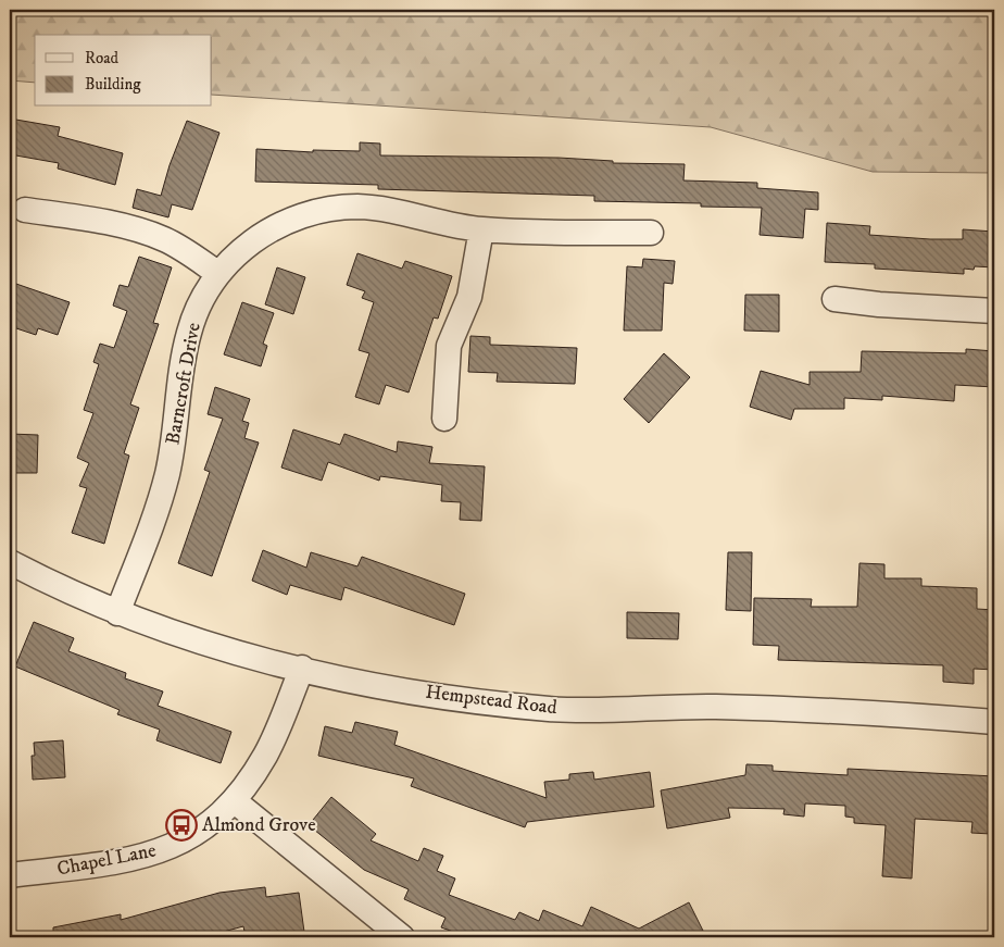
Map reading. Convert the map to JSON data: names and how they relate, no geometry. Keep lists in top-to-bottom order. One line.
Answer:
{"streets":{"street":["Barncroft Drive","Hempstead Road","Chapel Lane"]},"crossings":[["Barncroft Drive","Hempstead Road"],["Hempstead Road","Chapel Lane"]],"places":{"bus stop":["Almond Grove"]},"legend":["Road","Building"]}
